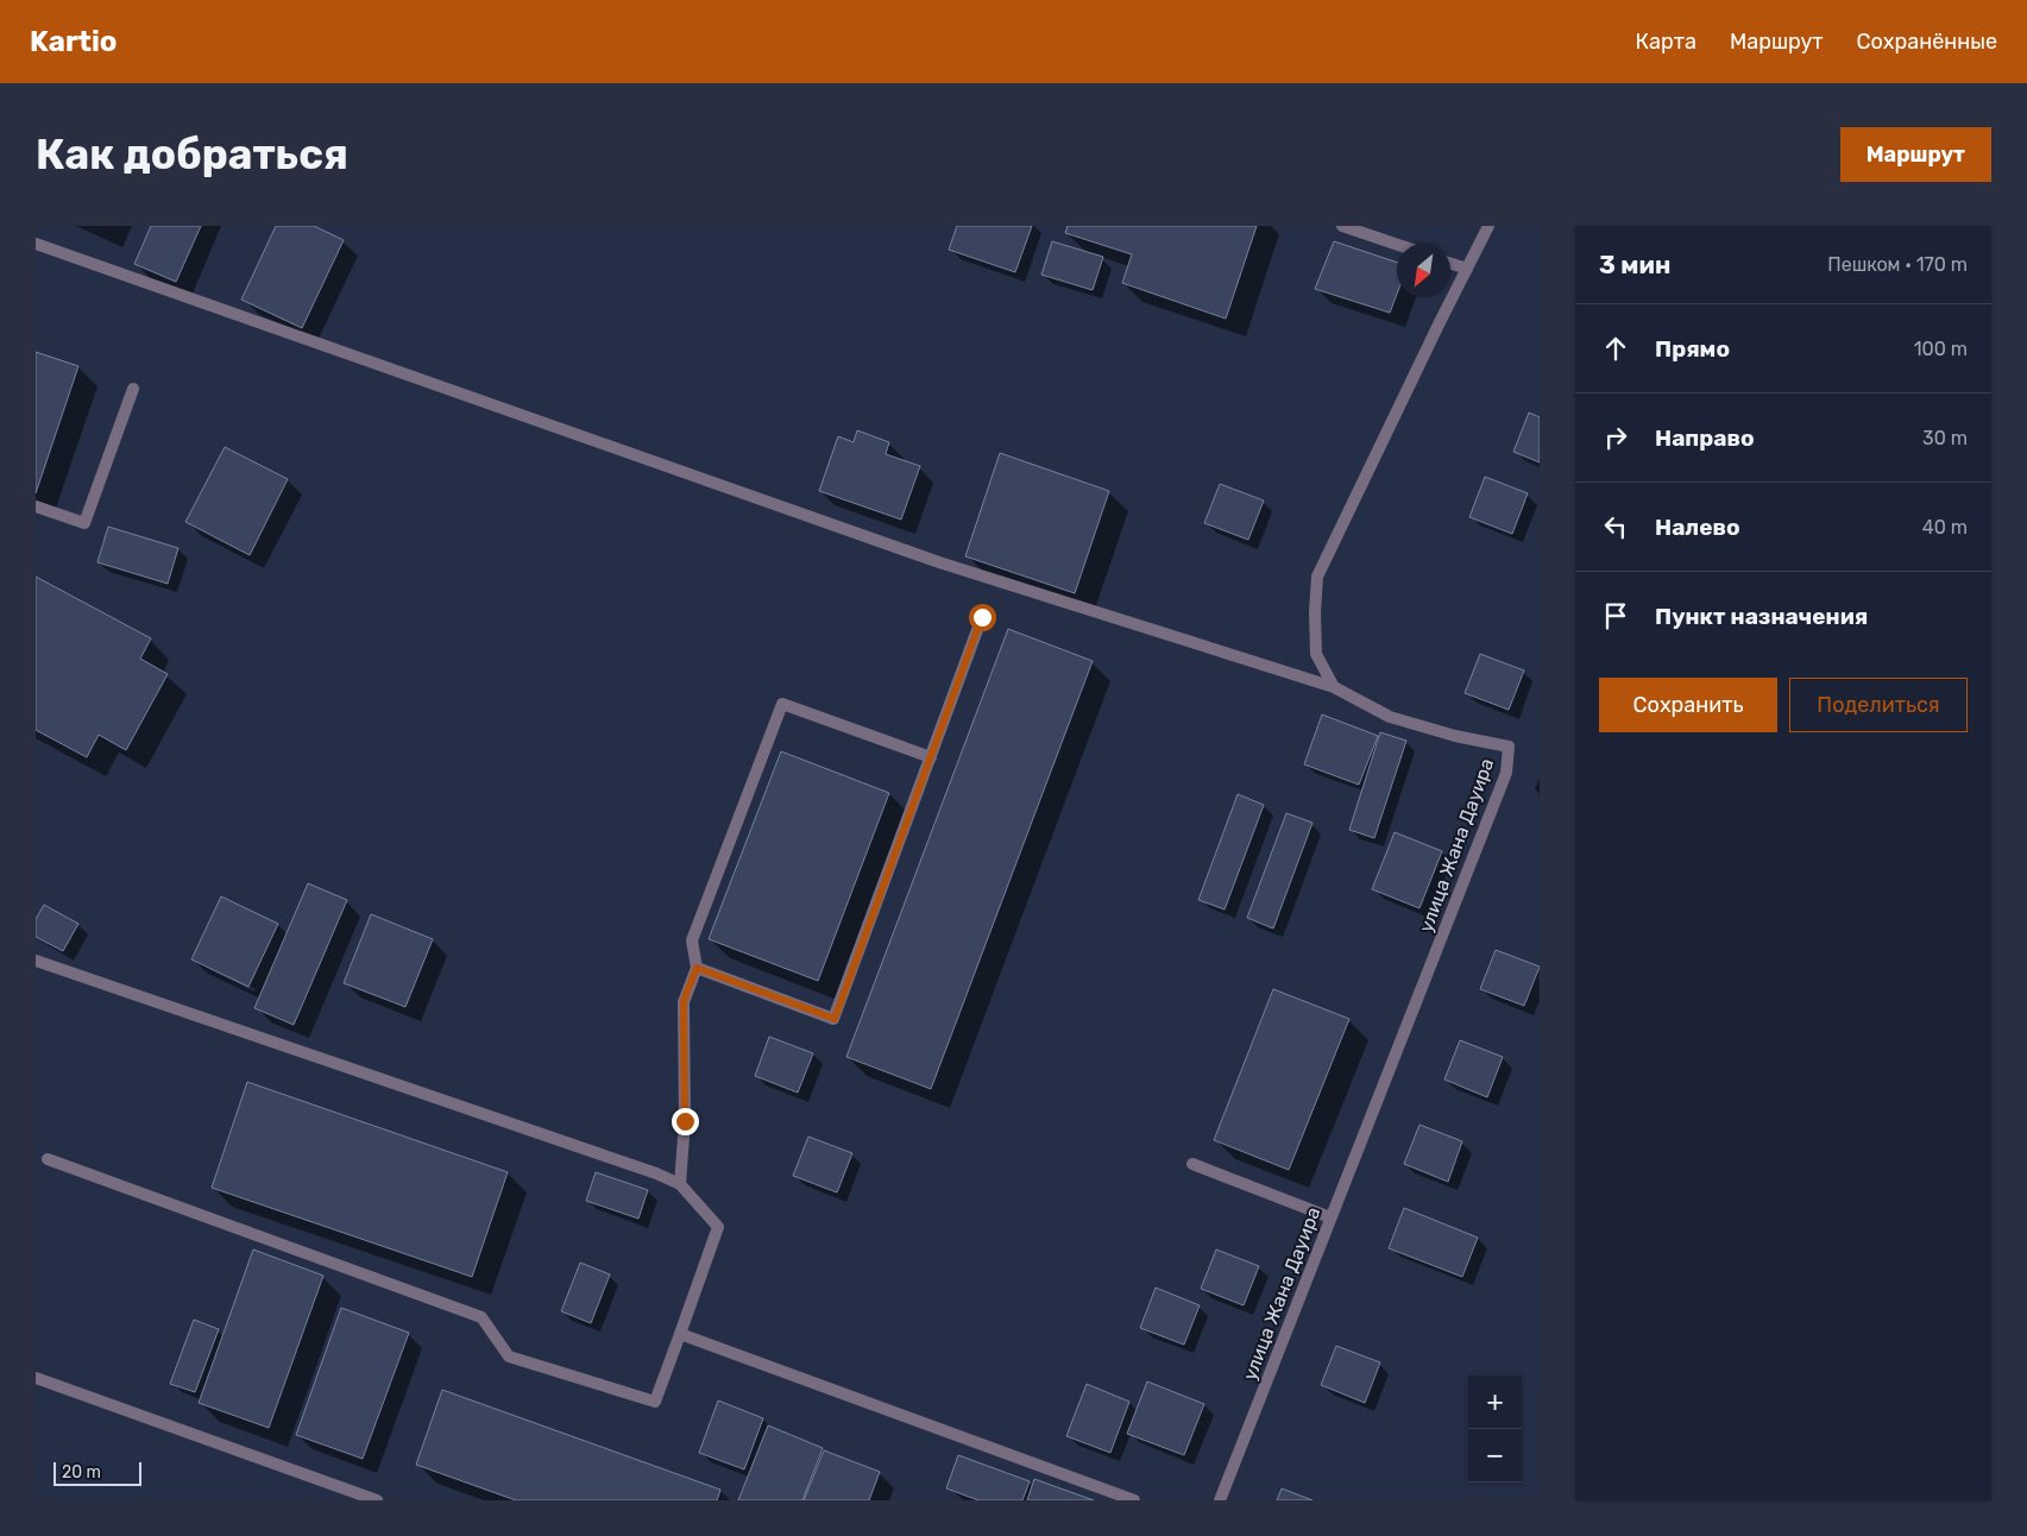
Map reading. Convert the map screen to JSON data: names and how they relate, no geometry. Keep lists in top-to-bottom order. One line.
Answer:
{"streets":{"street":["улица Жана Дауира"]},"scale_bar":"20 m","north":"bottom left","page":{"header":"Kartio","nav":["Карта","Маршрут","Сохранённые"],"buttons":["Маршрут",["Сохранить","Поделиться"]],"title":"Как добраться","heading":["3 мин","Пешком · 170 m"],"list":[["Прямо","100 m"],["Направо","30 m"],["Налево","40 m"],"Пункт назначения"],"map_buttons":["+","−"],"scale":"20 m"}}
